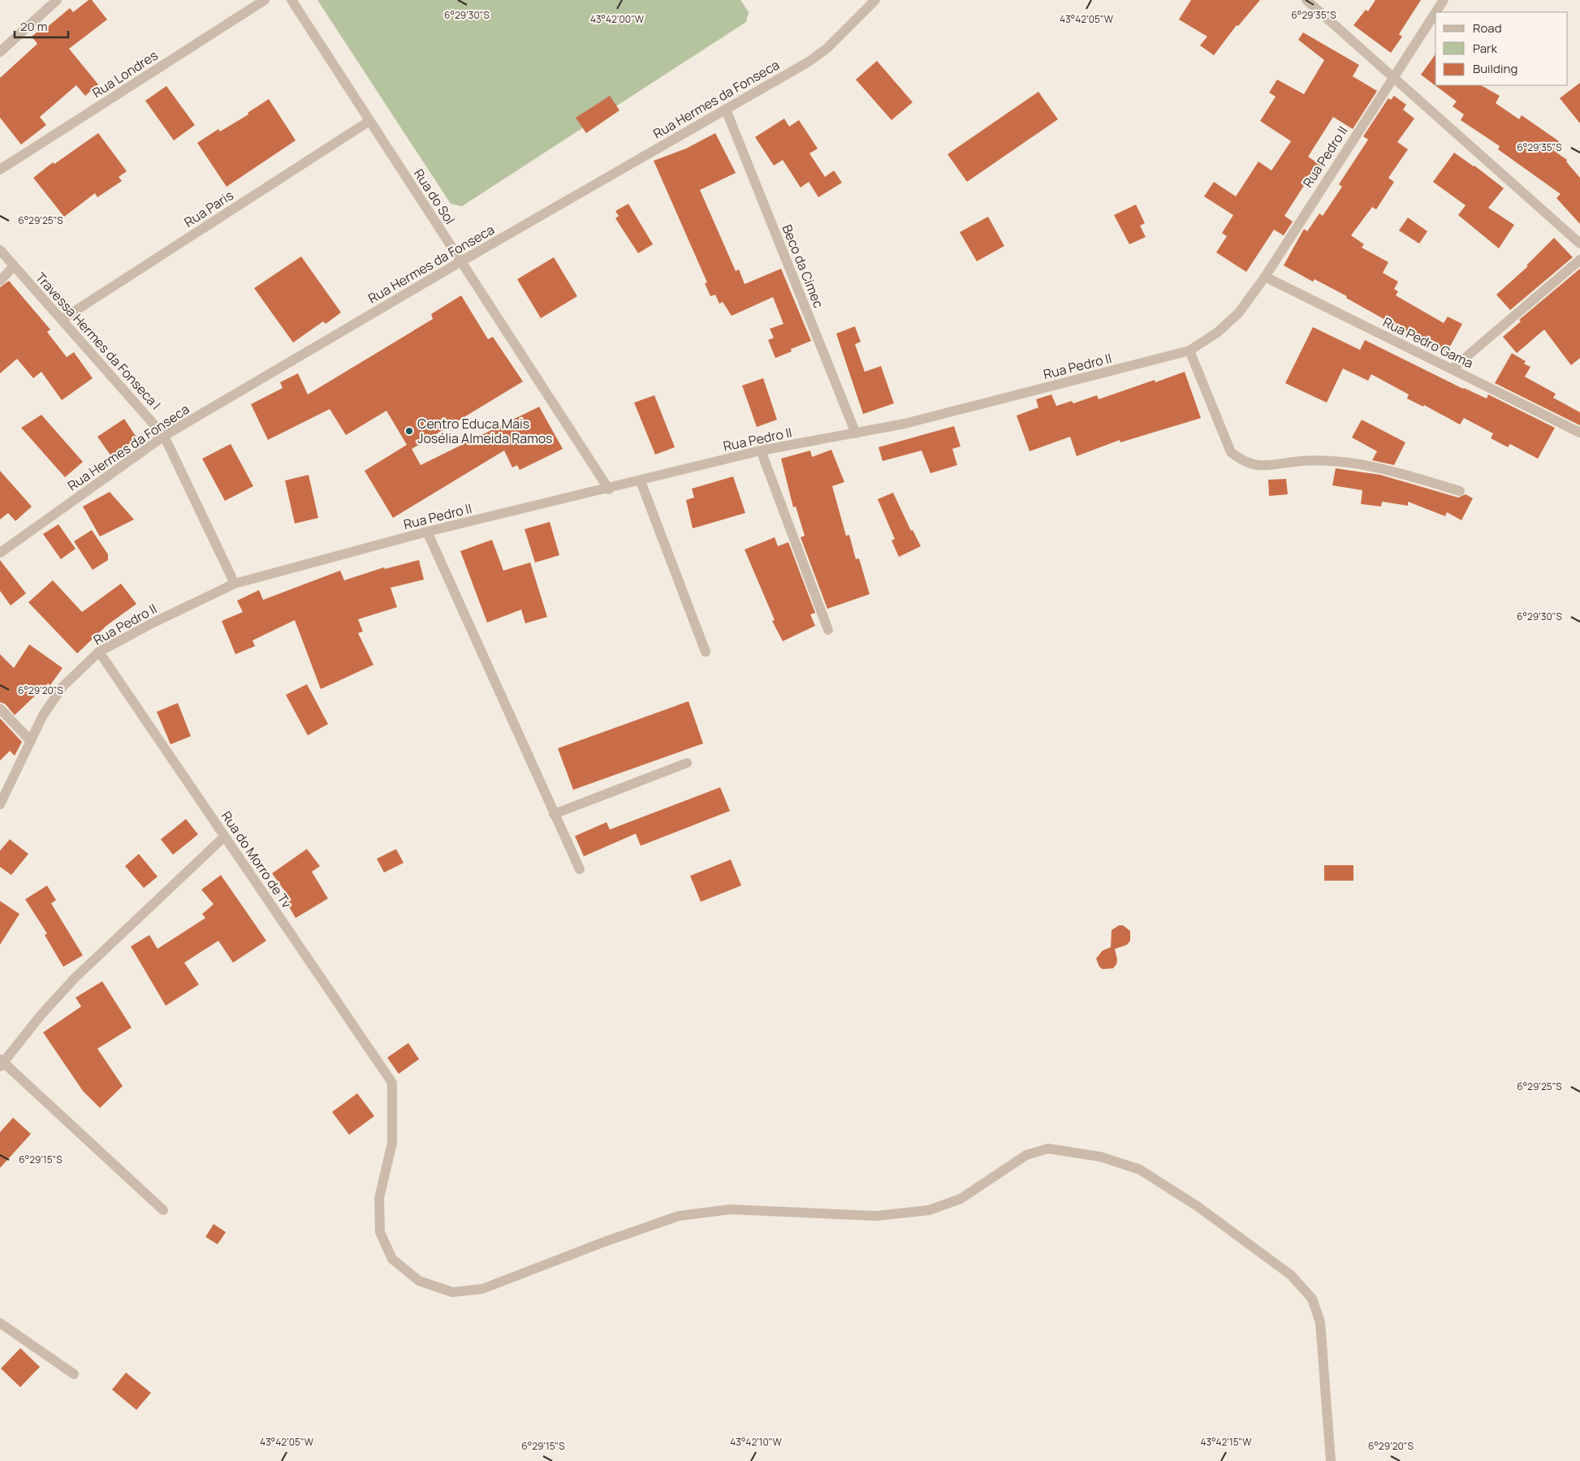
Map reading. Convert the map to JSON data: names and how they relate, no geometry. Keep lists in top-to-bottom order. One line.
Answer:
{"streets":{"street":["Rua Londres","Rua Hermes da Fonseca","Rua Pedro II","Rua do Sol","Rua Paris","Beco da Cimec","Travessa Hermes da Fonseca I","Rua Pedro Gama","Rua do Morro de Tv"]},"crossings":[["Rua Hermes da Fonseca","Rua do Sol"],["Rua Hermes da Fonseca","Beco da Cimec"],["Rua Hermes da Fonseca","Travessa Hermes da Fonseca I"],["Rua Pedro II","Rua do Sol"],["Rua Pedro II","Beco da Cimec"],["Rua Pedro II","Travessa Hermes da Fonseca I"],["Rua Pedro II","Rua Pedro Gama"],["Rua Pedro II","Rua do Morro de Tv"],["Rua do Sol","Rua Paris"],["Rua Paris","Travessa Hermes da Fonseca I"]],"places":["Centro Educa Mais Josélia Almeida Ramos"],"legend":["Road","Park","Building"],"scale_bar":"20 m","coordinates":["6°29'30\"S","6°29'35\"S","43°42'00\"W","43°42'05\"W","6°29'25\"S","6°29'20\"S","6°29'15\"S","43°42'10\"W","43°42'15\"W"]}
